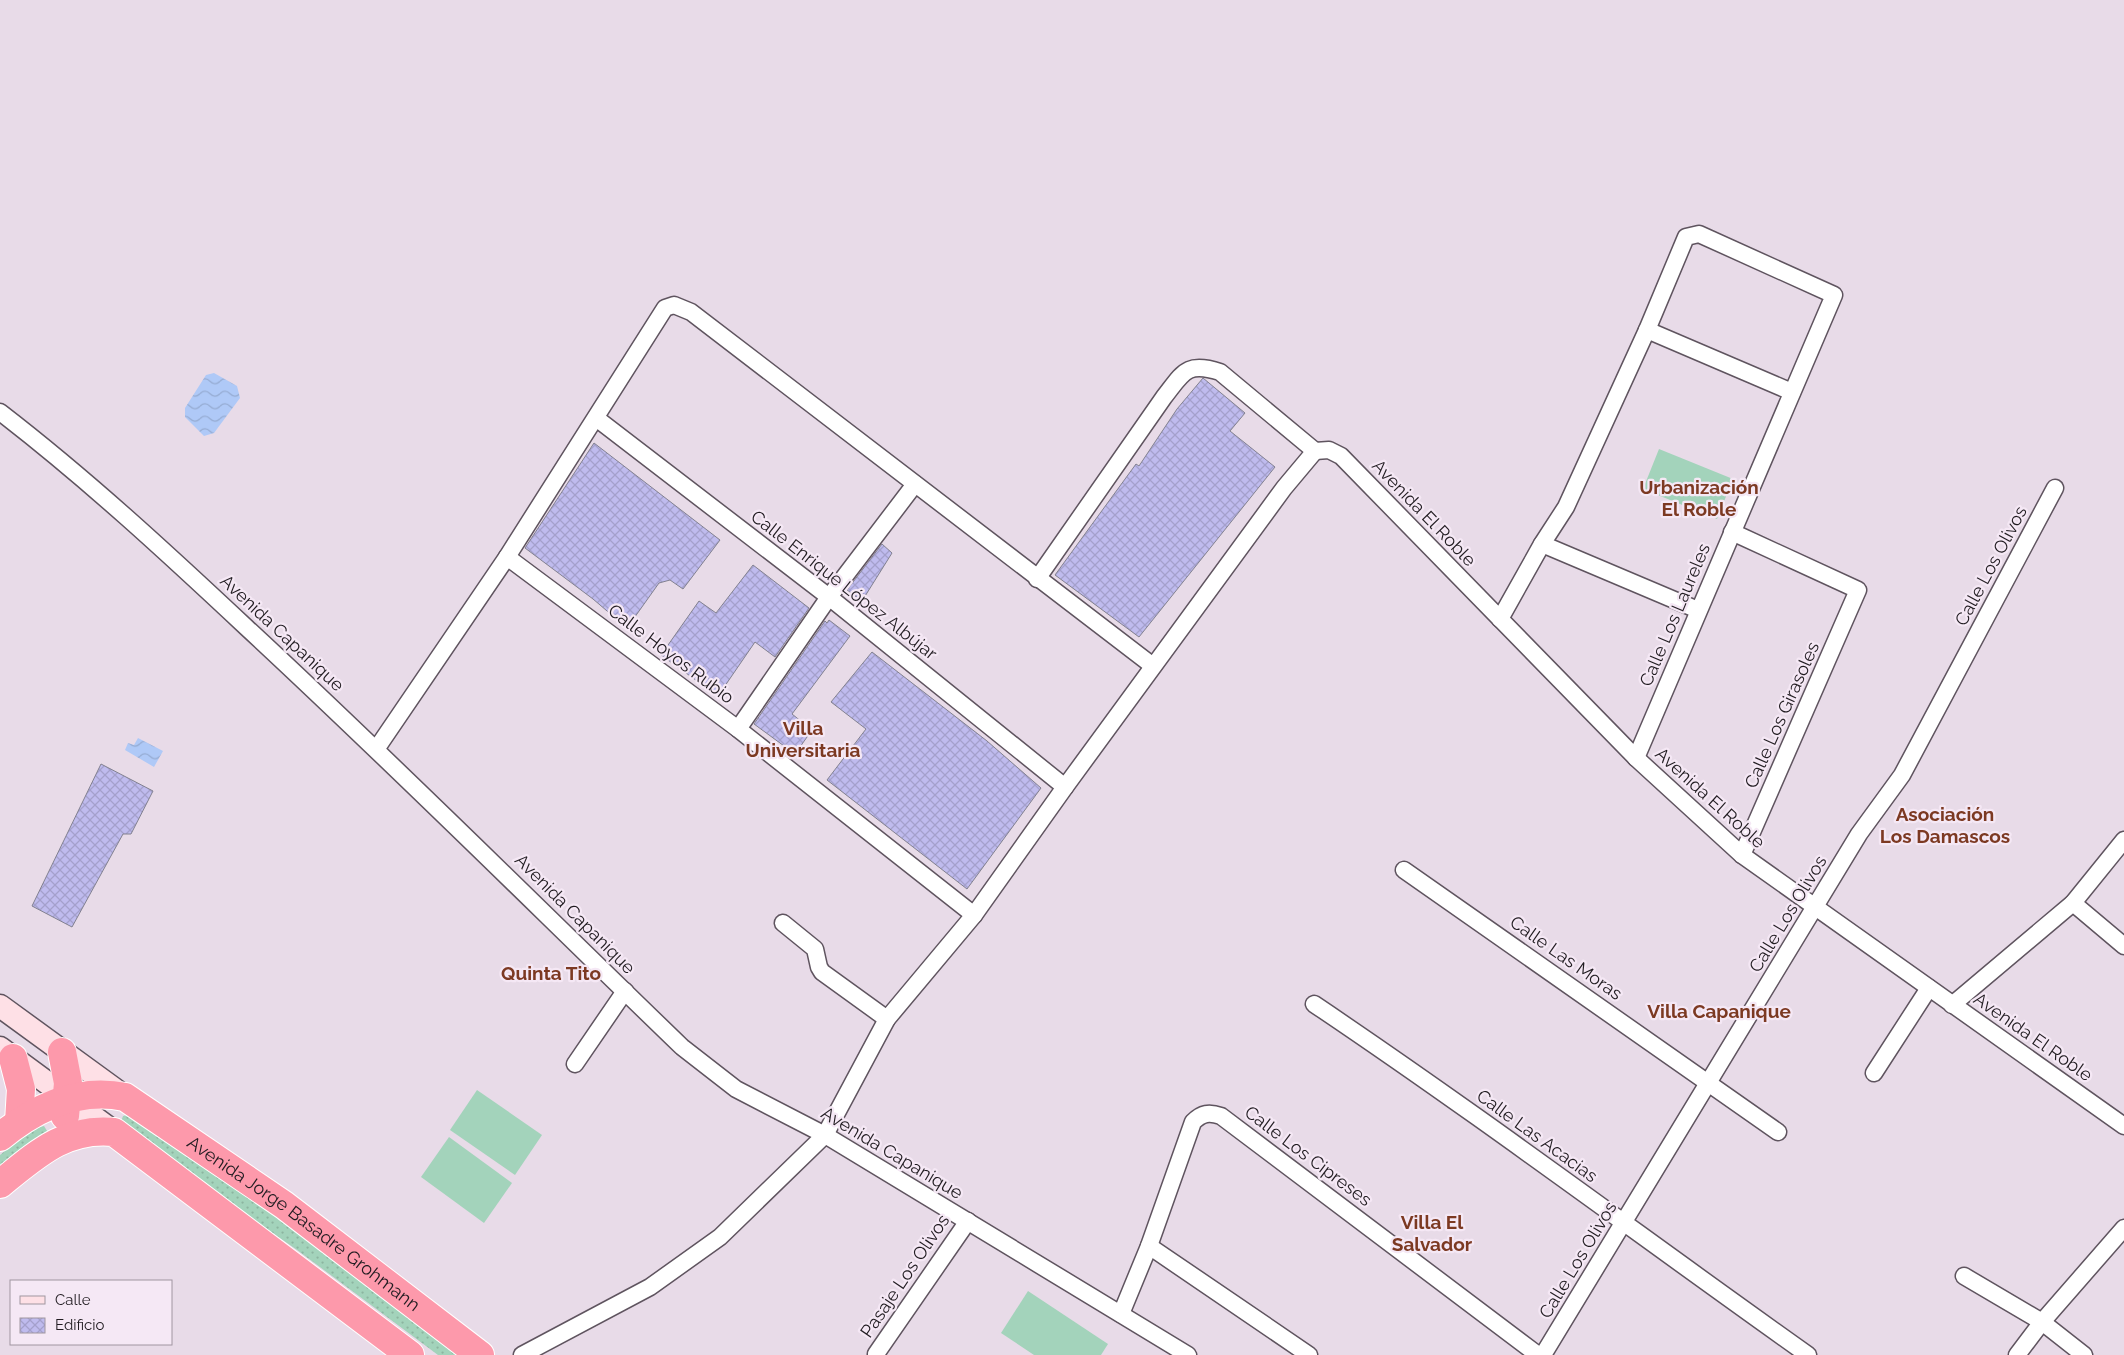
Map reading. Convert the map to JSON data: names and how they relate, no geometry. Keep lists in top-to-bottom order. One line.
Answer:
{"streets":{"highway":["Avenida Jorge Basadre Grohmann"],"street":["Avenida El Roble","Calle Los Olivos","Calle Enrique López Albújar","Calle Los Laureles","Avenida Capanique","Calle Hoyos Rubio","Calle Los Girasoles","Calle Las Moras","Calle Las Acacias","Calle Los Cipreses","Pasaje Los Olivos"]},"crossings":[["Avenida El Roble","Calle Los Olivos"],["Avenida El Roble","Calle Los Laureles"],["Avenida El Roble","Calle Los Girasoles"],["Calle Los Olivos","Calle Las Moras"],["Calle Los Olivos","Calle Las Acacias"],["Calle Los Laureles","Calle Los Girasoles"],["Avenida Capanique","Pasaje Los Olivos"]],"districts":["Urbanización El Roble","Villa Universitaria","Asociación Los Damascos","Quinta Tito","Villa Capanique","Villa El Salvador"],"legend":["Calle","Edificio"]}
